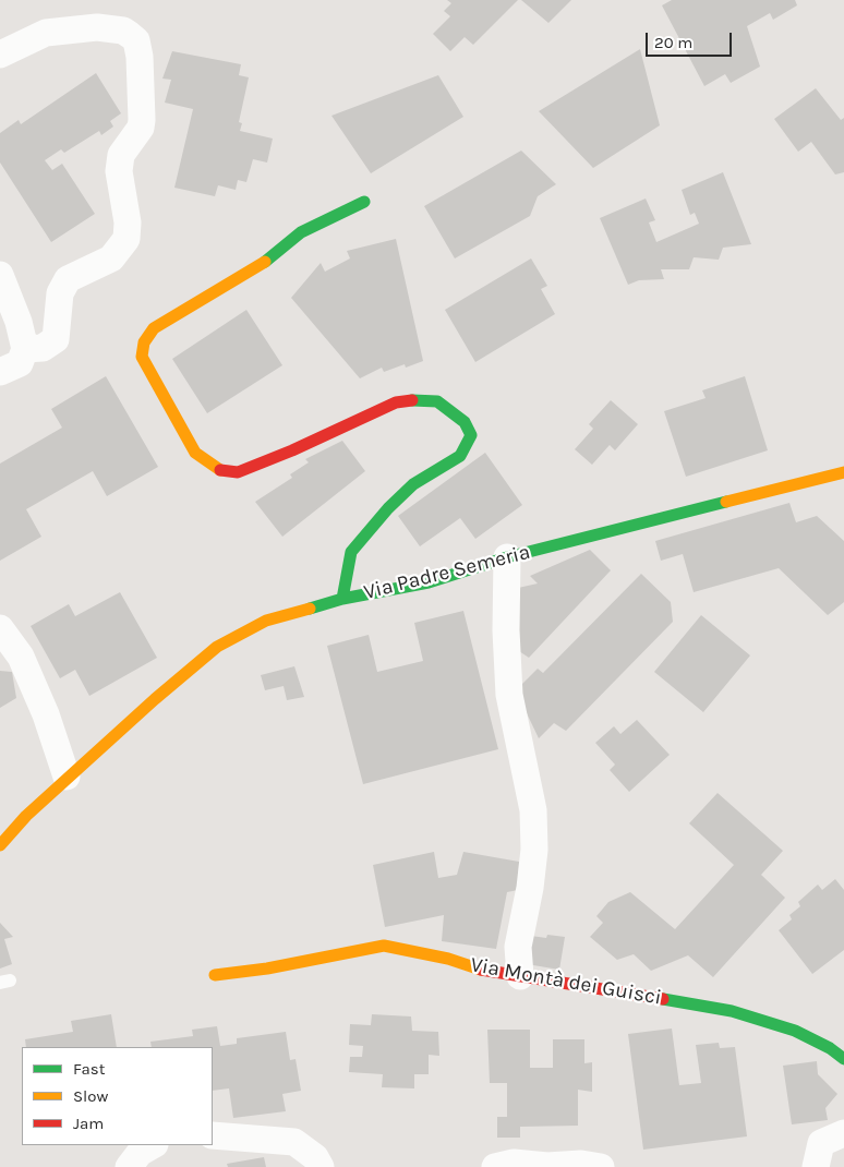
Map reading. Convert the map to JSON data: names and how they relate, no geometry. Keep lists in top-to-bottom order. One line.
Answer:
{"streets":{"street":["Via Padre Semeria","Via Montà dei Guisci"]},"legend":["Fast","Slow","Jam"],"scale_bar":"20 m"}
